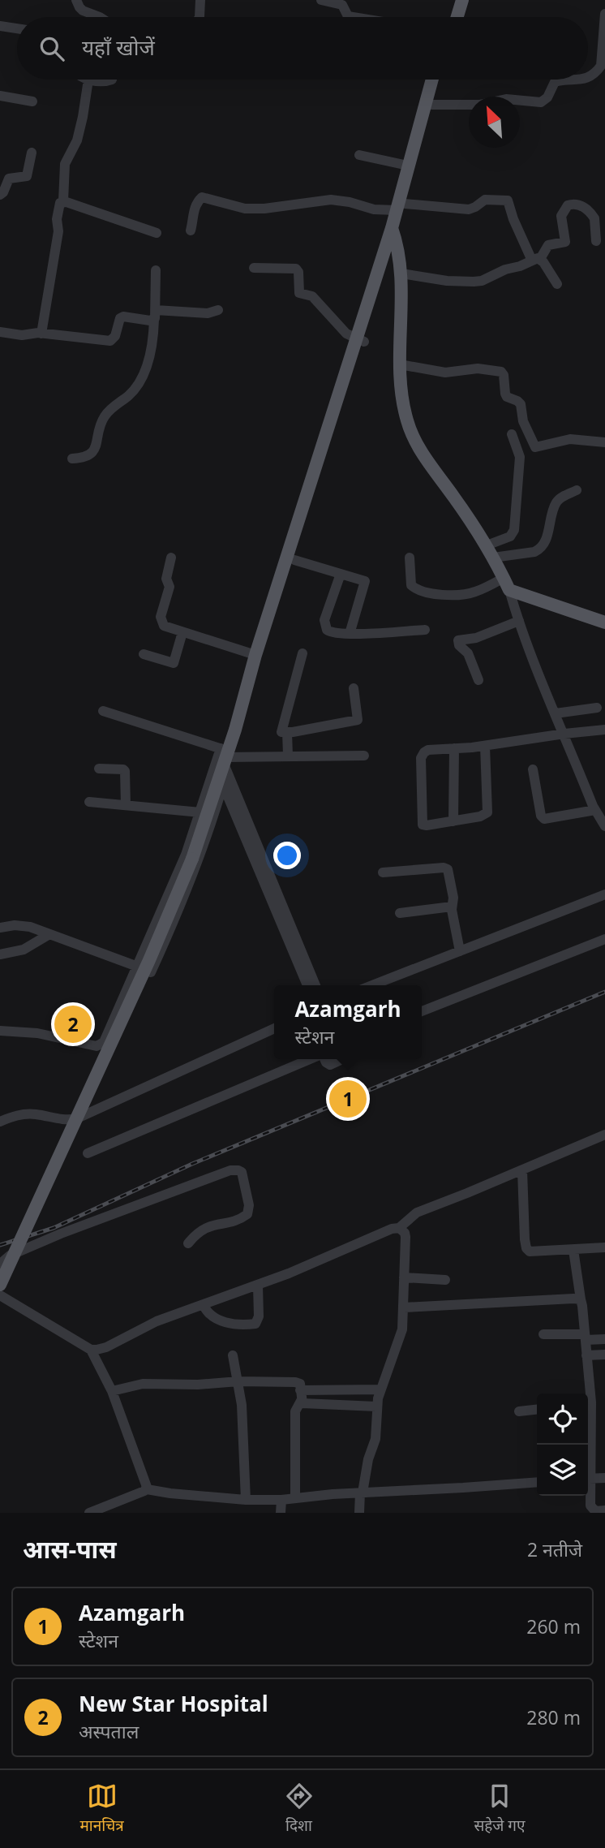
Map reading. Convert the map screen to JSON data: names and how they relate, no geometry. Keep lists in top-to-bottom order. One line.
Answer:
{"north":"top left","page":{"search":"यहाँ खोजें","popup":["Azamgarh","स्टेशन"],"pins":["2","1"],"heading":["आस-पास","2 नतीजे"],"list":[{"mark":"1","name":"Azamgarh","note":"स्टेशन","value":"260 m"},{"mark":"2","name":"New Star Hospital","note":"अस्पताल","value":"280 m"}],"nav":["मानचित्र","दिशा","सहेजे गए"]}}
